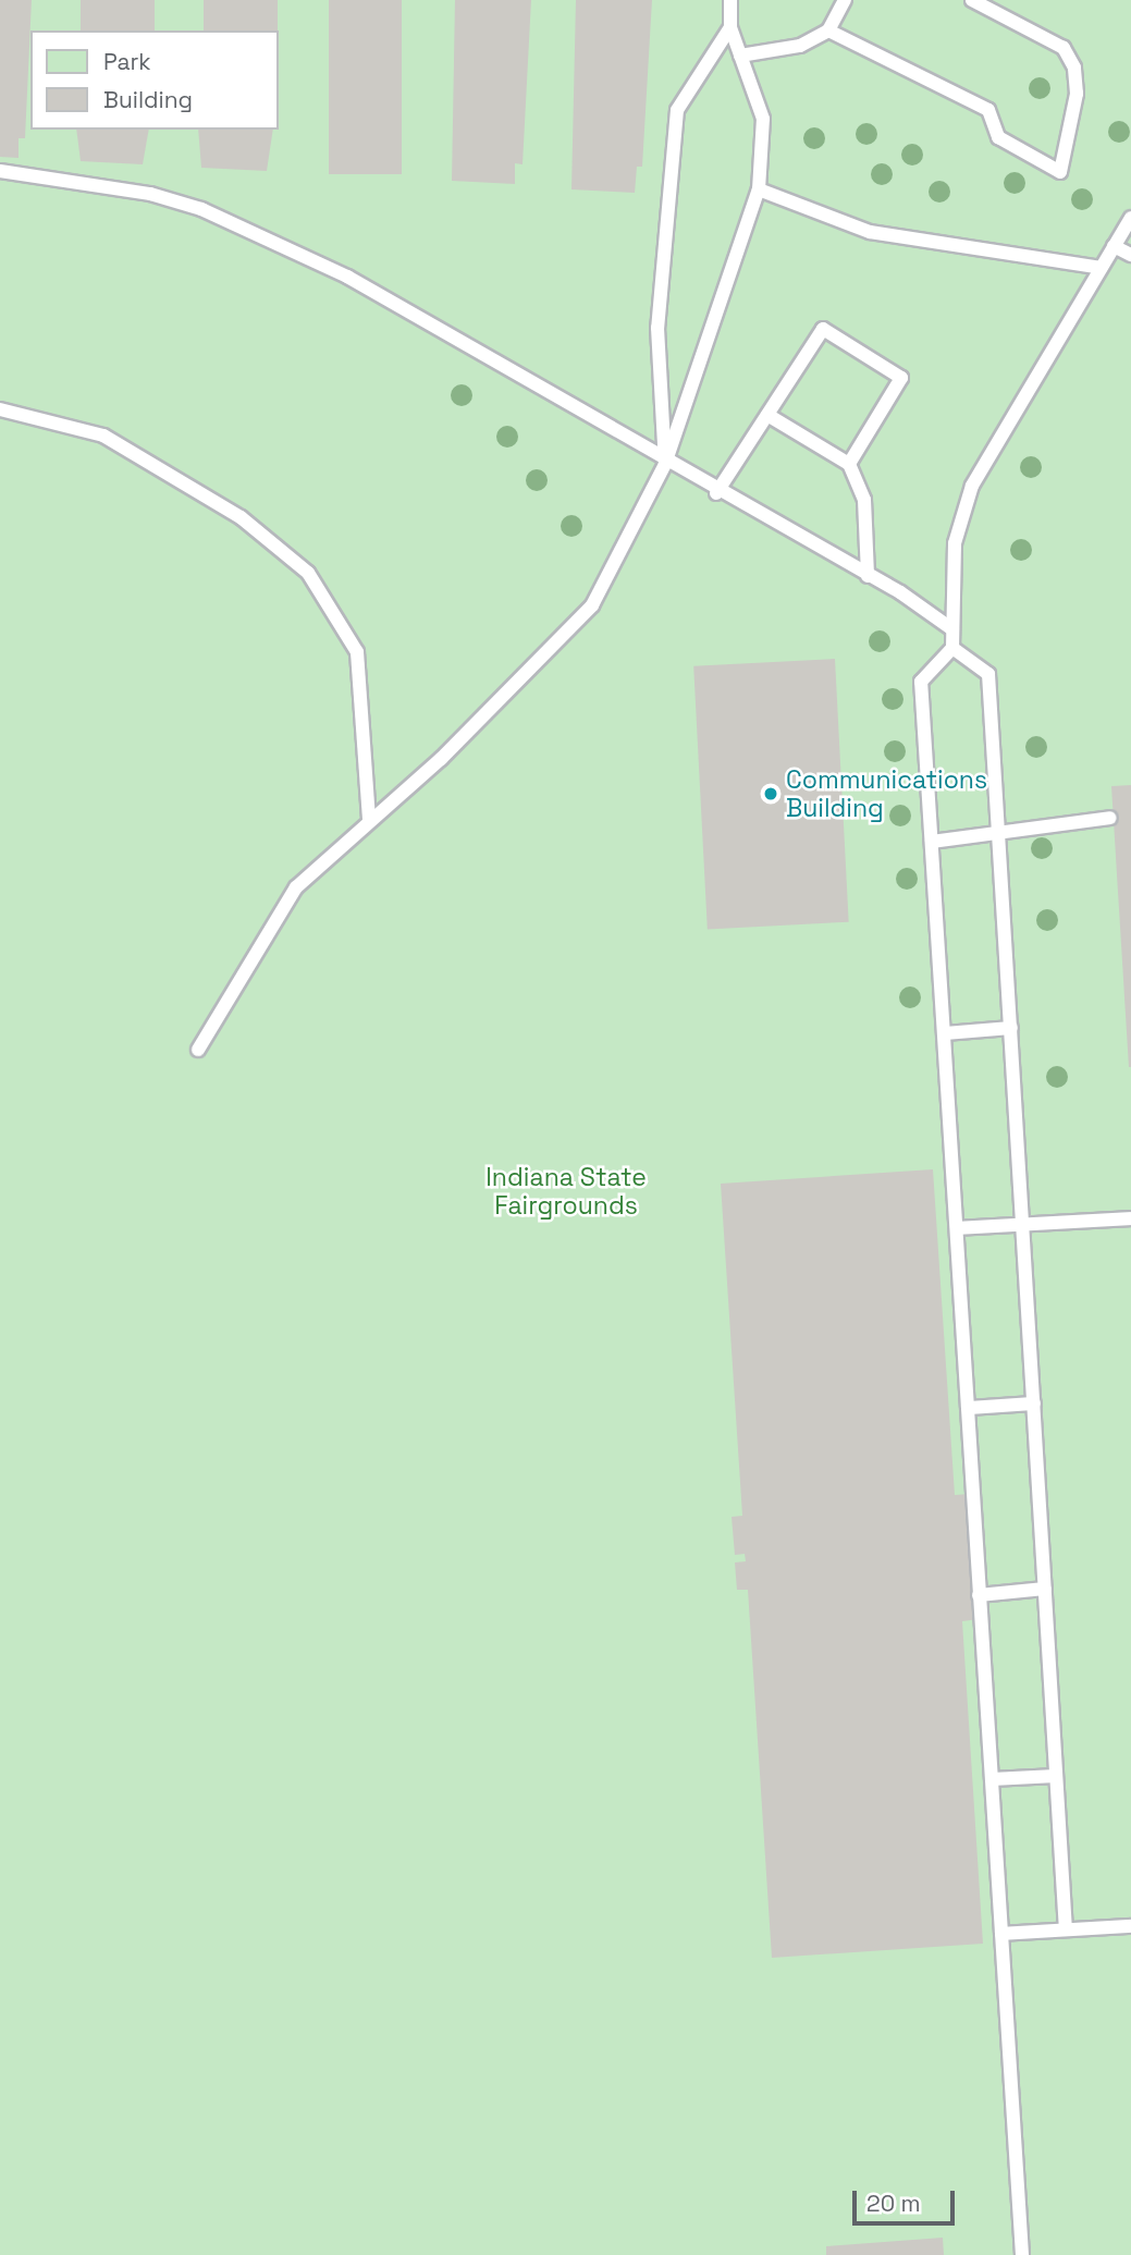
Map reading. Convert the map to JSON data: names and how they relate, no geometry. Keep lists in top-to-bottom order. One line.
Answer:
{"parks":["Indiana State Fairgrounds"],"places":["Communications Building"],"legend":["Park","Building"],"scale_bar":"20 m"}
